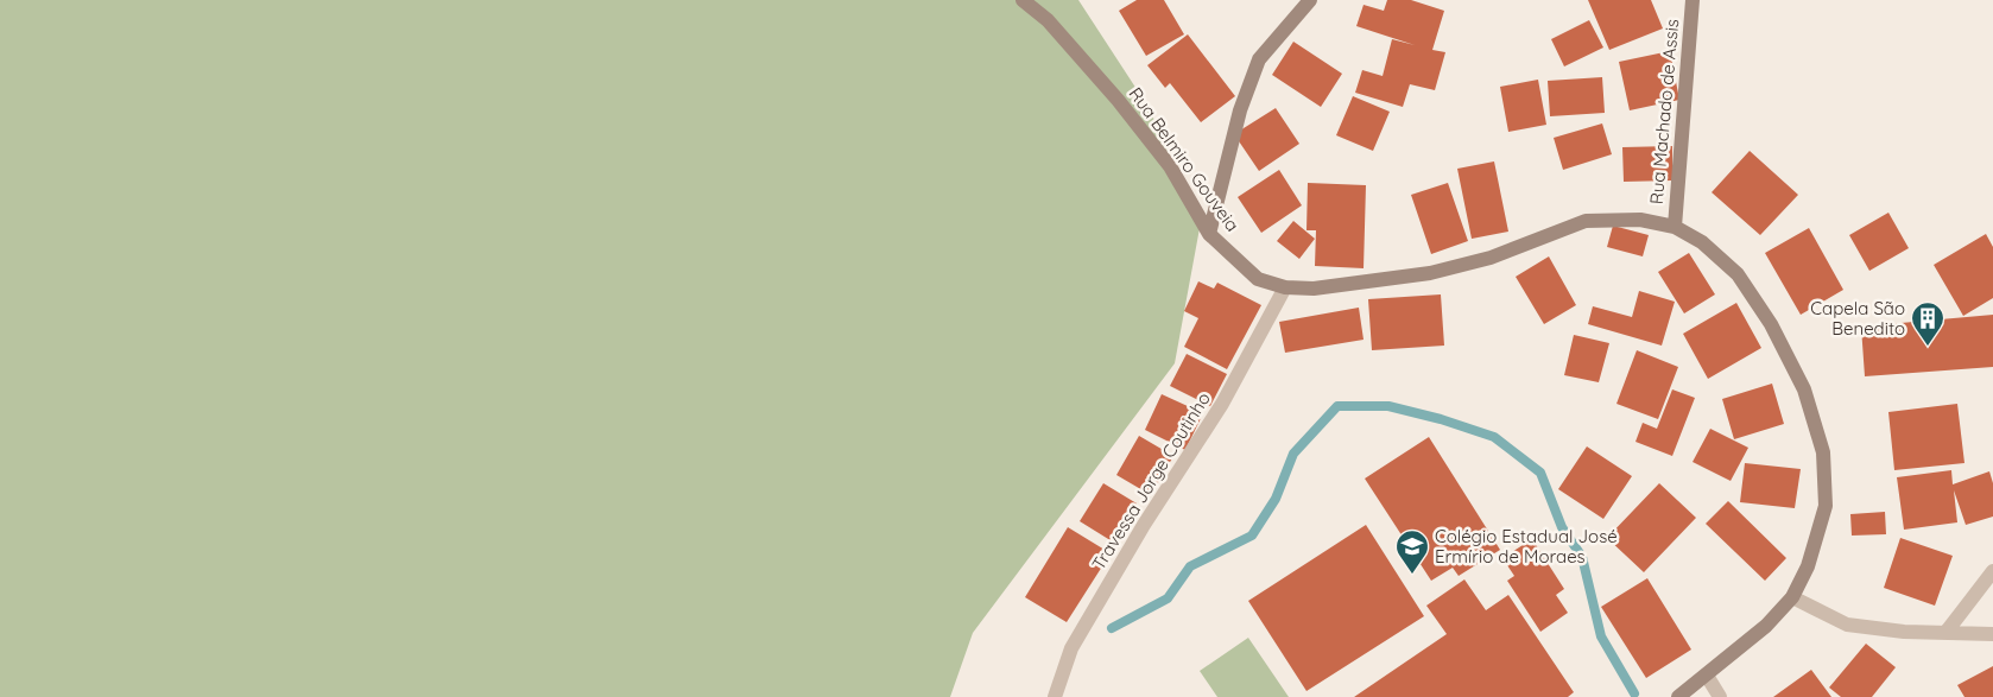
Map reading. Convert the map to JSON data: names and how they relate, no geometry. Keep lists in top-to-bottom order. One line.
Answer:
{"streets":{"street":["Rua Machado de Assis","Rua Belmiro Gouveia","Travessa Jorge Coutinho"]},"crossings":[["Rua Machado de Assis","Rua Belmiro Gouveia"],["Rua Belmiro Gouveia","Travessa Jorge Coutinho"]],"places":{"building":["Capela São Benedito"],"school or university":["Colégio Estadual José Ermírio de Moraes"]}}
